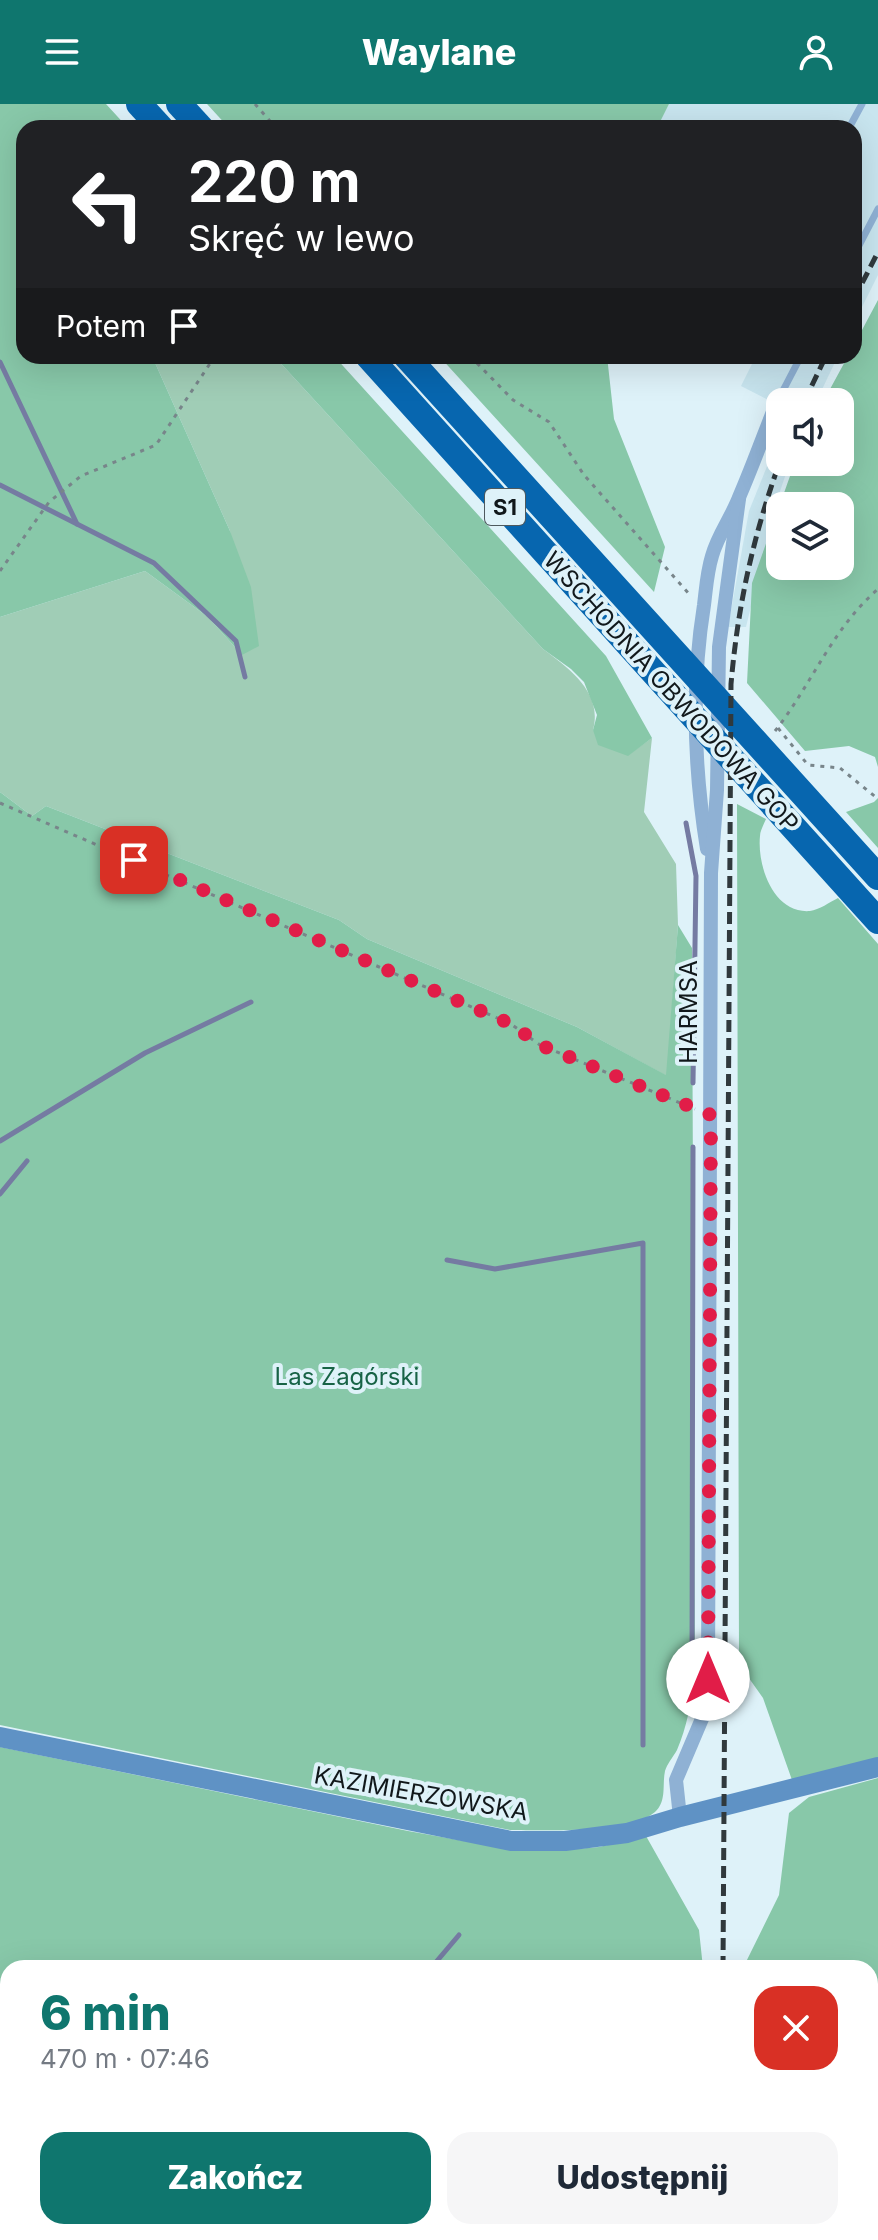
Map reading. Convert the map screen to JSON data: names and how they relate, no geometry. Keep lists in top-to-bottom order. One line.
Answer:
{"streets":{"highway":["S1","WSCHODNIA OBWODOWA GOP"],"street":["HARMSA","KAZIMIERZOWSKA"]},"crossings":[["HARMSA","KAZIMIERZOWSKA"]],"parks":["Las Zagórski"],"page":{"header":"Waylane","turn":["220 m","Skręć w lewo"],"then":"Potem","heading":["6 min","470 m · 07:46"],"buttons":["Zakończ","Udostępnij"]}}
